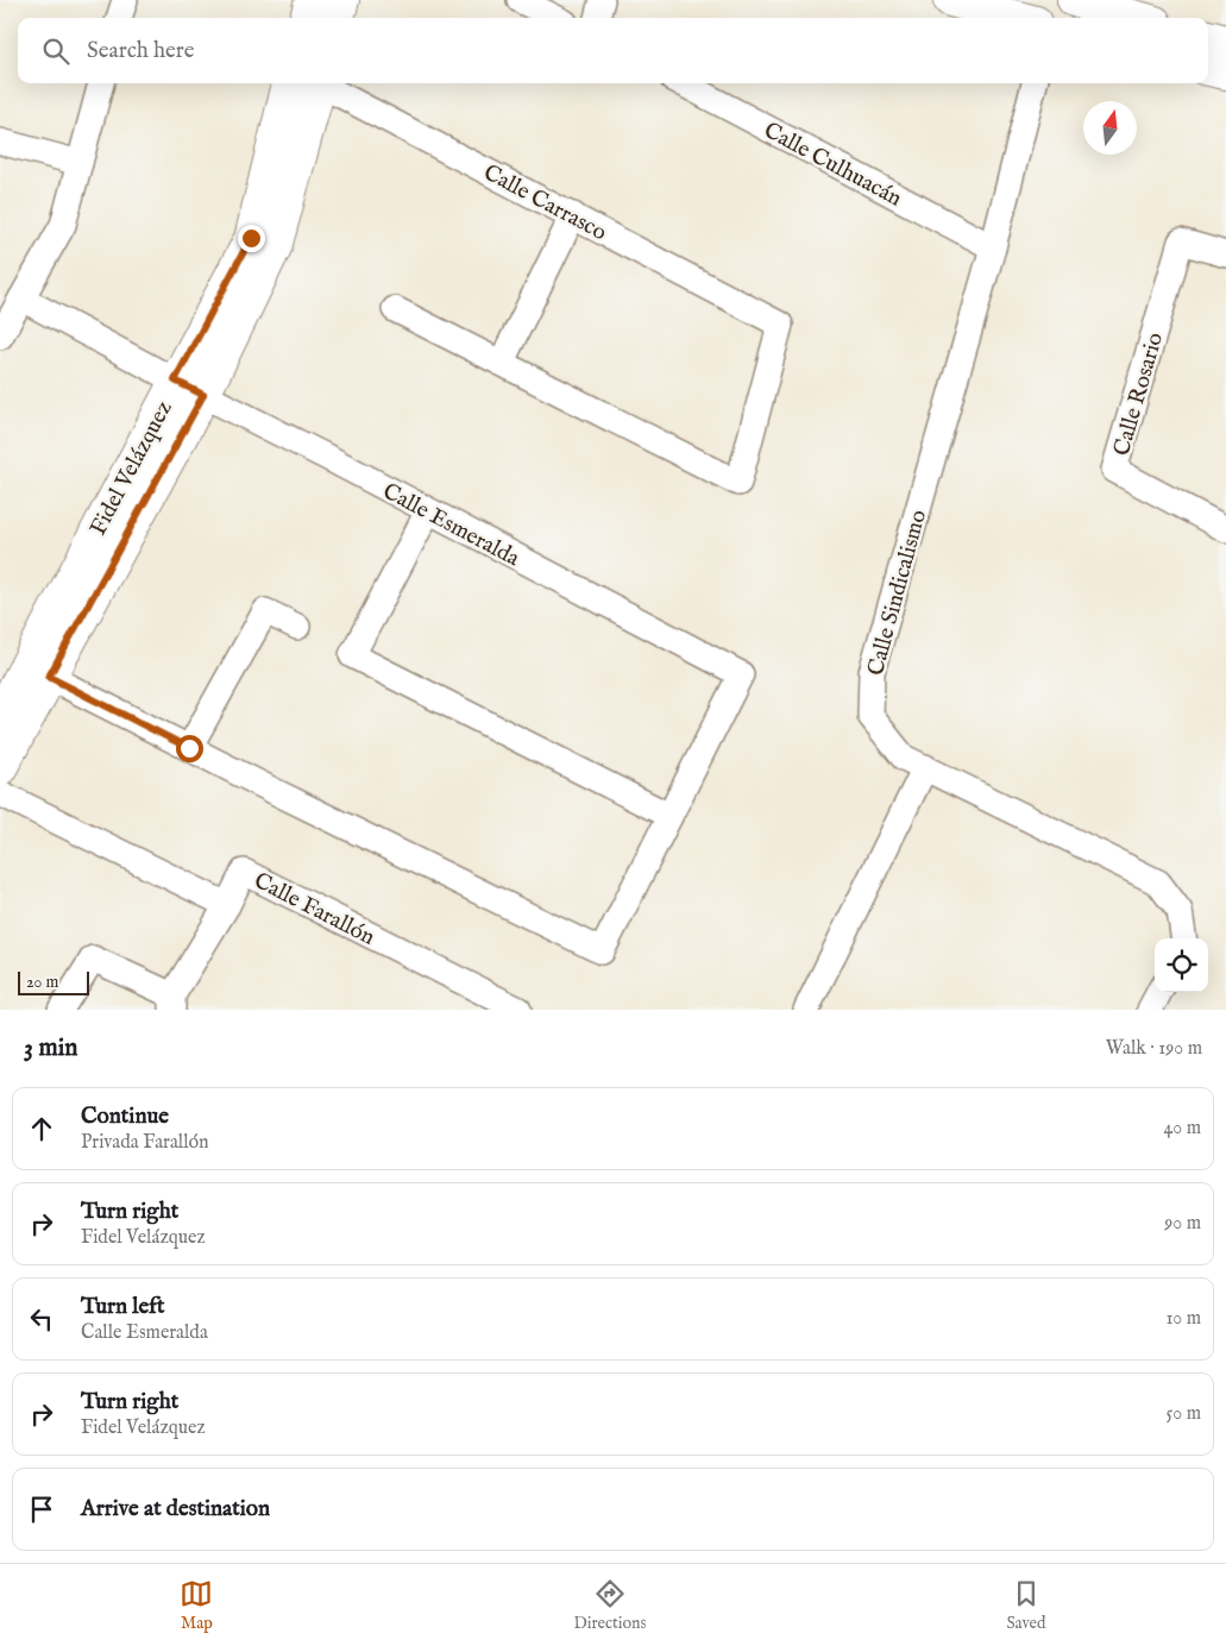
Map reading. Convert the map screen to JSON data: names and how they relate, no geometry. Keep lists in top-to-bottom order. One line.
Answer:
{"streets":{"street":["Calle Culhuacán","Calle Carrasco","Calle Rosario","Fidel Velázquez","Calle Esmeralda","Calle Sindicalismo","Calle Farallón"]},"crossings":[["Calle Culhuacán","Calle Sindicalismo"],["Fidel Velázquez","Calle Esmeralda"]],"scale_bar":"20 m","north":"top","page":{"search":"Search here","scale":"20 m","heading":["3 min","Walk · 190 m"],"list":[["Continue","Privada Farallón","40 m"],["Turn right","Fidel Velázquez","90 m"],["Turn left","Calle Esmeralda","10 m"],["Turn right","Fidel Velázquez","50 m"],"Arrive at destination"],"nav":["Map","Directions","Saved"]}}
